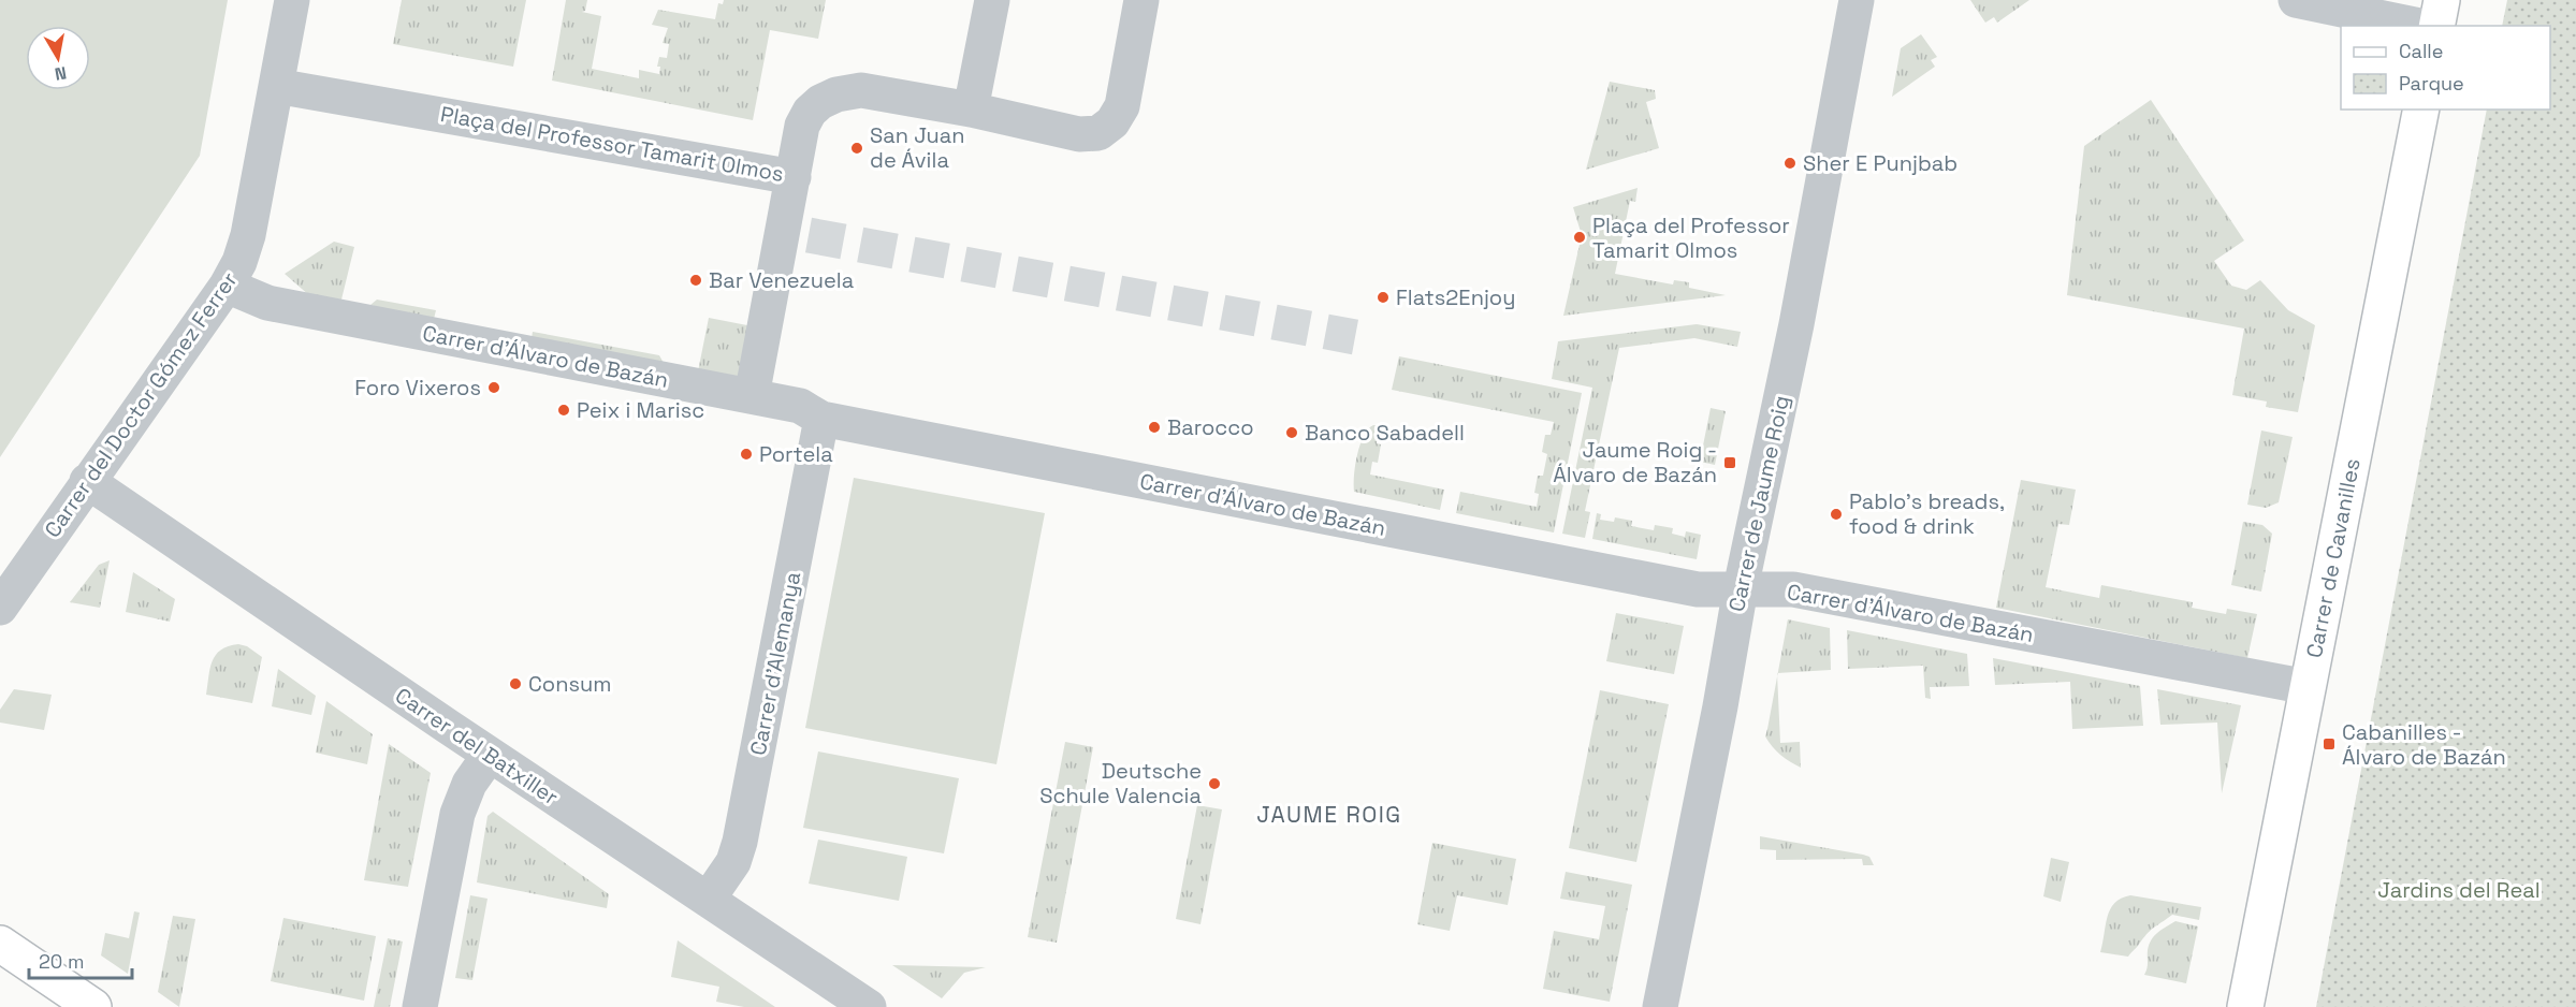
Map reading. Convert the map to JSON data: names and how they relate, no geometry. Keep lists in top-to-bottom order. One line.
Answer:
{"streets":{"main road":["Carrer de Cavanilles"],"street":["Plaça del Professor Tamarit Olmos","Carrer d'Álvaro de Bazán","Carrer del Doctor Gómez Ferrer","Carrer de Jaume Roig","Carrer d'Alemanya","Carrer del Batxiller"]},"crossings":[["Plaça del Professor Tamarit Olmos","Carrer del Doctor Gómez Ferrer"],["Carrer d'Álvaro de Bazán","Carrer del Doctor Gómez Ferrer"],["Carrer d'Álvaro de Bazán","Carrer de Jaume Roig"],["Carrer d'Álvaro de Bazán","Carrer de Cavanilles"],["Carrer d'Álvaro de Bazán","Carrer d'Alemanya"],["Carrer del Doctor Gómez Ferrer","Carrer del Batxiller"],["Carrer d'Alemanya","Carrer del Batxiller"]],"districts":["JAUME ROIG"],"parks":["Jardins del Real"],"places":{"other":["San Juan de Ávila","Sher E Punjbab","Plaça del Professor Tamarit Olmos","Bar Venezuela","Flats2Enjoy","Foro Vixeros","Peix i Marisc","Barocco","Banco Sabadell","Portela","Pablo's breads, food & drink","Consum","Deutsche Schule Valencia"],"transit":["Jaume Roig - Álvaro de Bazán","Cabanilles - Álvaro de Bazán"]},"legend":["Calle","Parque"],"scale_bar":"20 m","north":"bottom"}
